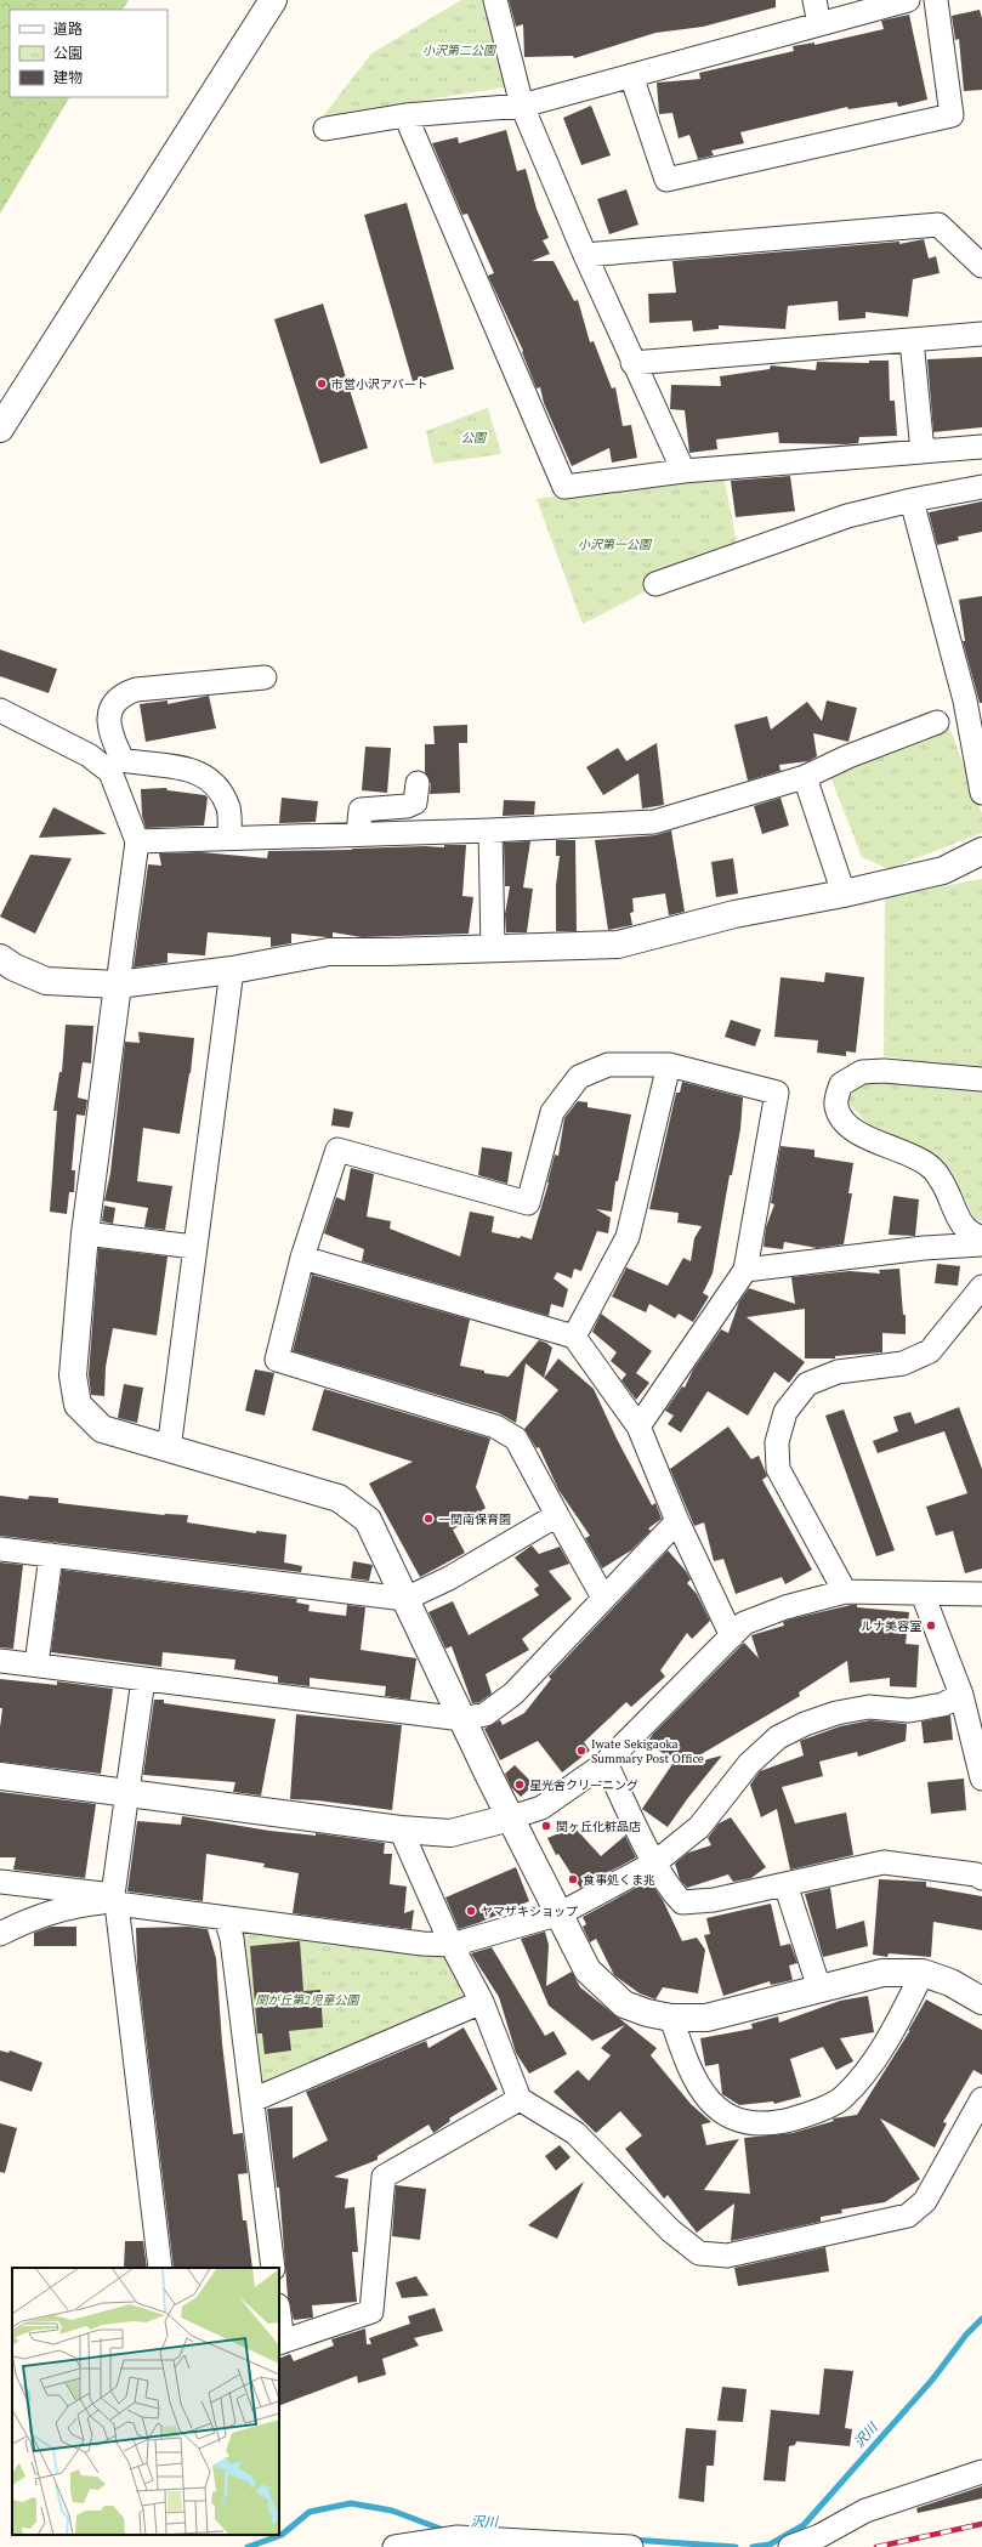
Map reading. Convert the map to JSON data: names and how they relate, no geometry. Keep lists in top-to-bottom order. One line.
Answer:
{"water":["沢川"],"parks":["小沢第二公園","公園","小沢第一公園","関が丘第2児童公園"],"places":["市営小沢アパート","一関南保育園","ルナ美容室","Iwate Sekigaoka Summary Post Office","星光舎クリーニング","関ヶ丘化粧品店","食事処くま兆","ヤマザキショップ"],"legend":["道路","公園","建物"]}
